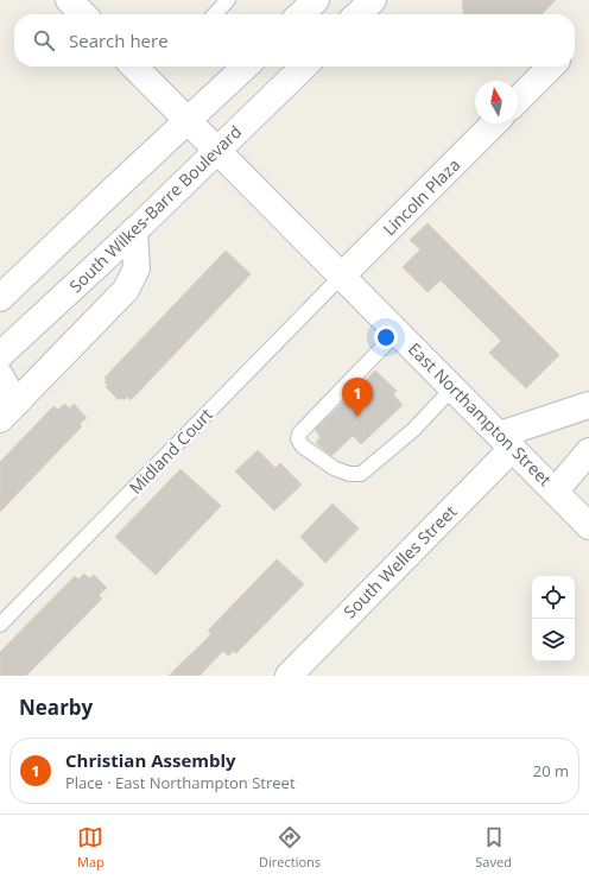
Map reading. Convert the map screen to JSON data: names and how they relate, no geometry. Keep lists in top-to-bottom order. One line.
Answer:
{"streets":{"main road":["Lincoln Plaza","South Wilkes-Barre Boulevard","East Northampton Street","South Welles Street"],"lane":["Midland Court"]},"crossings":[["Lincoln Plaza","East Northampton Street"],["Lincoln Plaza","Midland Court"],["South Wilkes-Barre Boulevard","East Northampton Street"],["East Northampton Street","Midland Court"],["East Northampton Street","South Welles Street"]],"north":"top","page":{"search":"Search here","pins":"1","heading":"Nearby","list":[{"mark":"1","name":"Christian Assembly","note":"Place · East Northampton Street","value":"20 m"}],"nav":["Map","Directions","Saved"]}}
